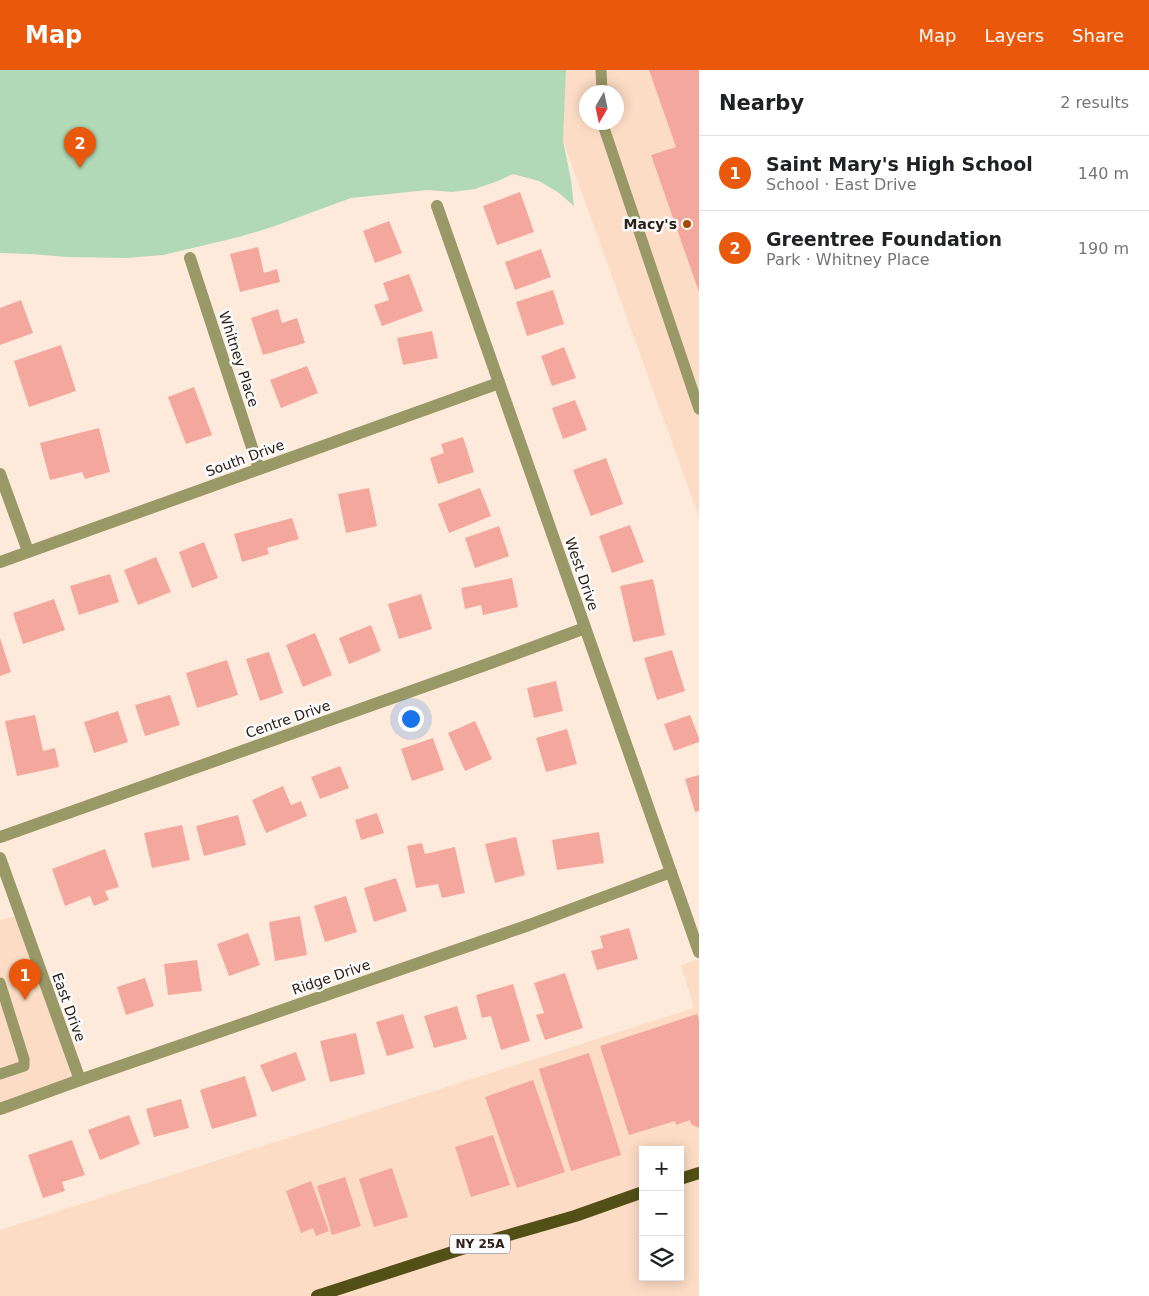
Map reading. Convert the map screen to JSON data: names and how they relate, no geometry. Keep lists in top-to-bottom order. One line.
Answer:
{"streets":{"main road":["NY 25A"],"street":["Whitney Place","South Drive","West Drive","Centre Drive","Ridge Drive","East Drive"]},"crossings":[["Whitney Place","South Drive"],["South Drive","West Drive"],["West Drive","Centre Drive"],["West Drive","Ridge Drive"],["Ridge Drive","East Drive"]],"places":["Macy's"],"north":"bottom","page":{"header":"Map","nav":["Map","Layers","Share"],"heading":["Nearby","2 results"],"pins":["2","1"],"list":[{"mark":"1","name":"Saint Mary's High School","note":"School · East Drive","value":"140 m"},{"mark":"2","name":"Greentree Foundation","note":"Park · Whitney Place","value":"190 m"}],"map_buttons":["+","−"]}}
